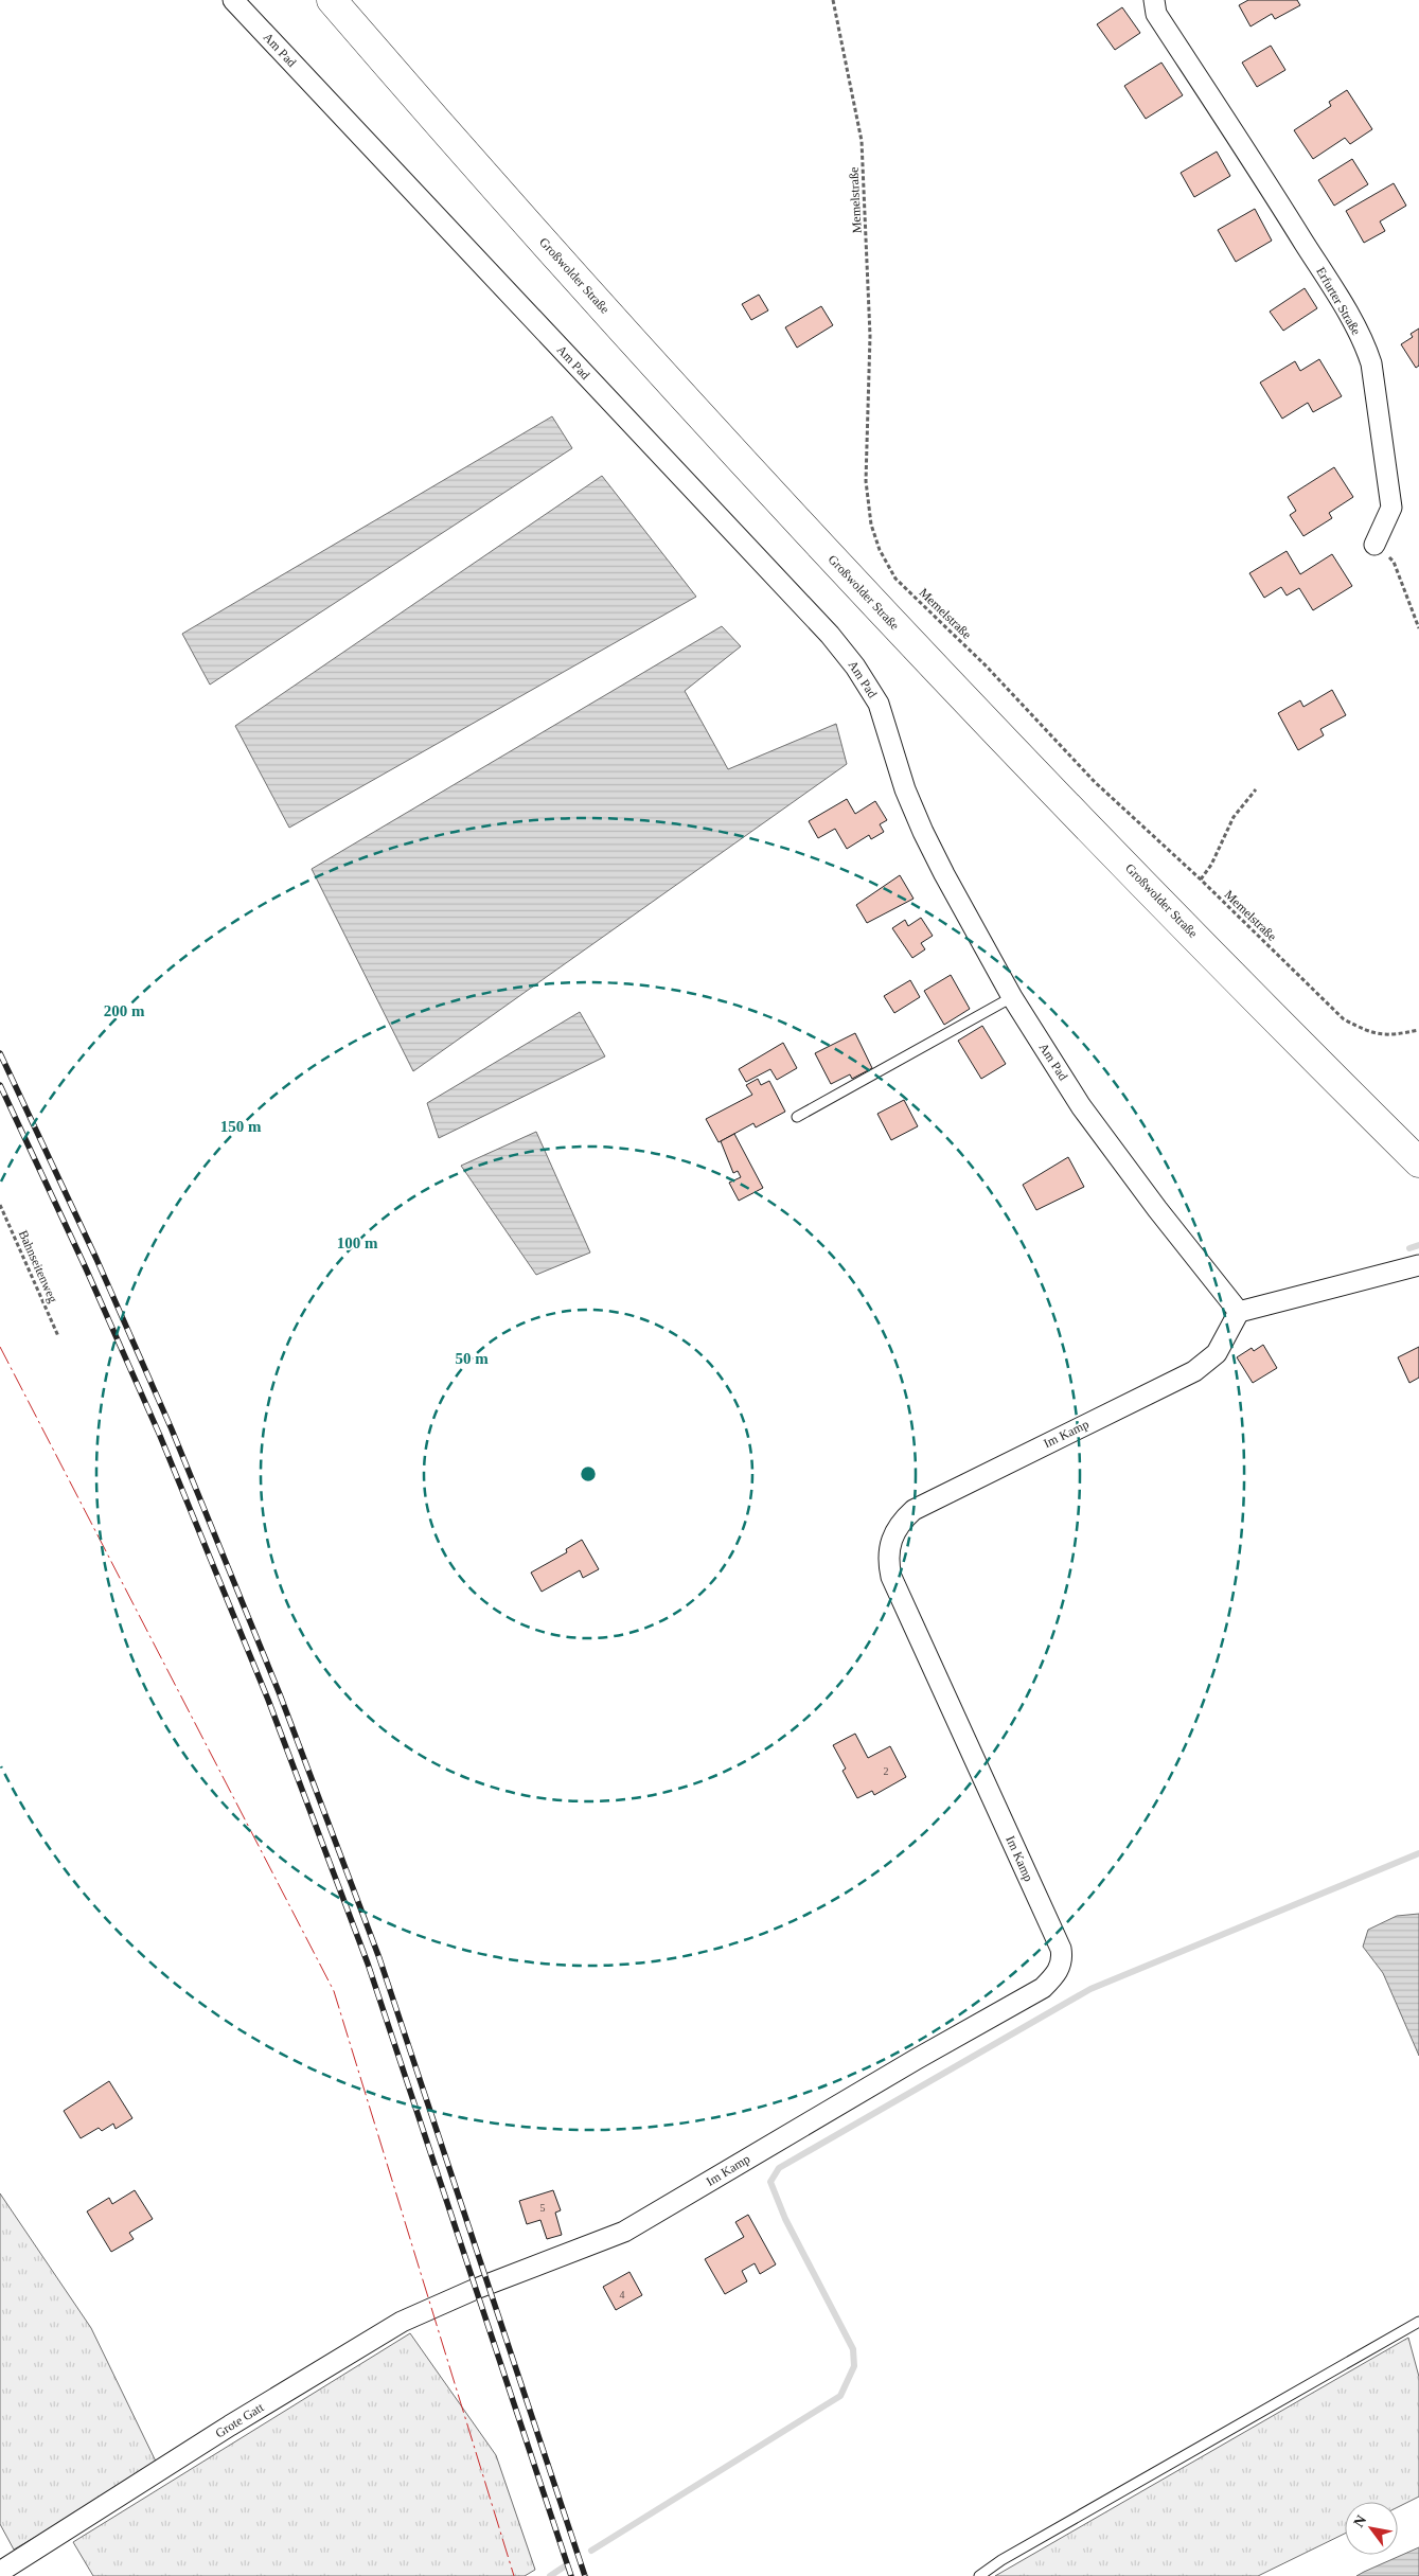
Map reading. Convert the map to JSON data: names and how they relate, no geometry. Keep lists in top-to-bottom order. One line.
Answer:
{"streets":{"main road":["Großwolder Straße"],"street":["Am Pad","Erfurter Straße","Im Kamp","Grote Gatt"],"path":["Memelstraße","Bahnseitenweg"]},"crossings":[["Am Pad","Im Kamp"],["Im Kamp","Grote Gatt"]],"house_numbers":["2","5","4"],"north":"top left","rings":["200 m","150 m","100 m","50 m"]}
